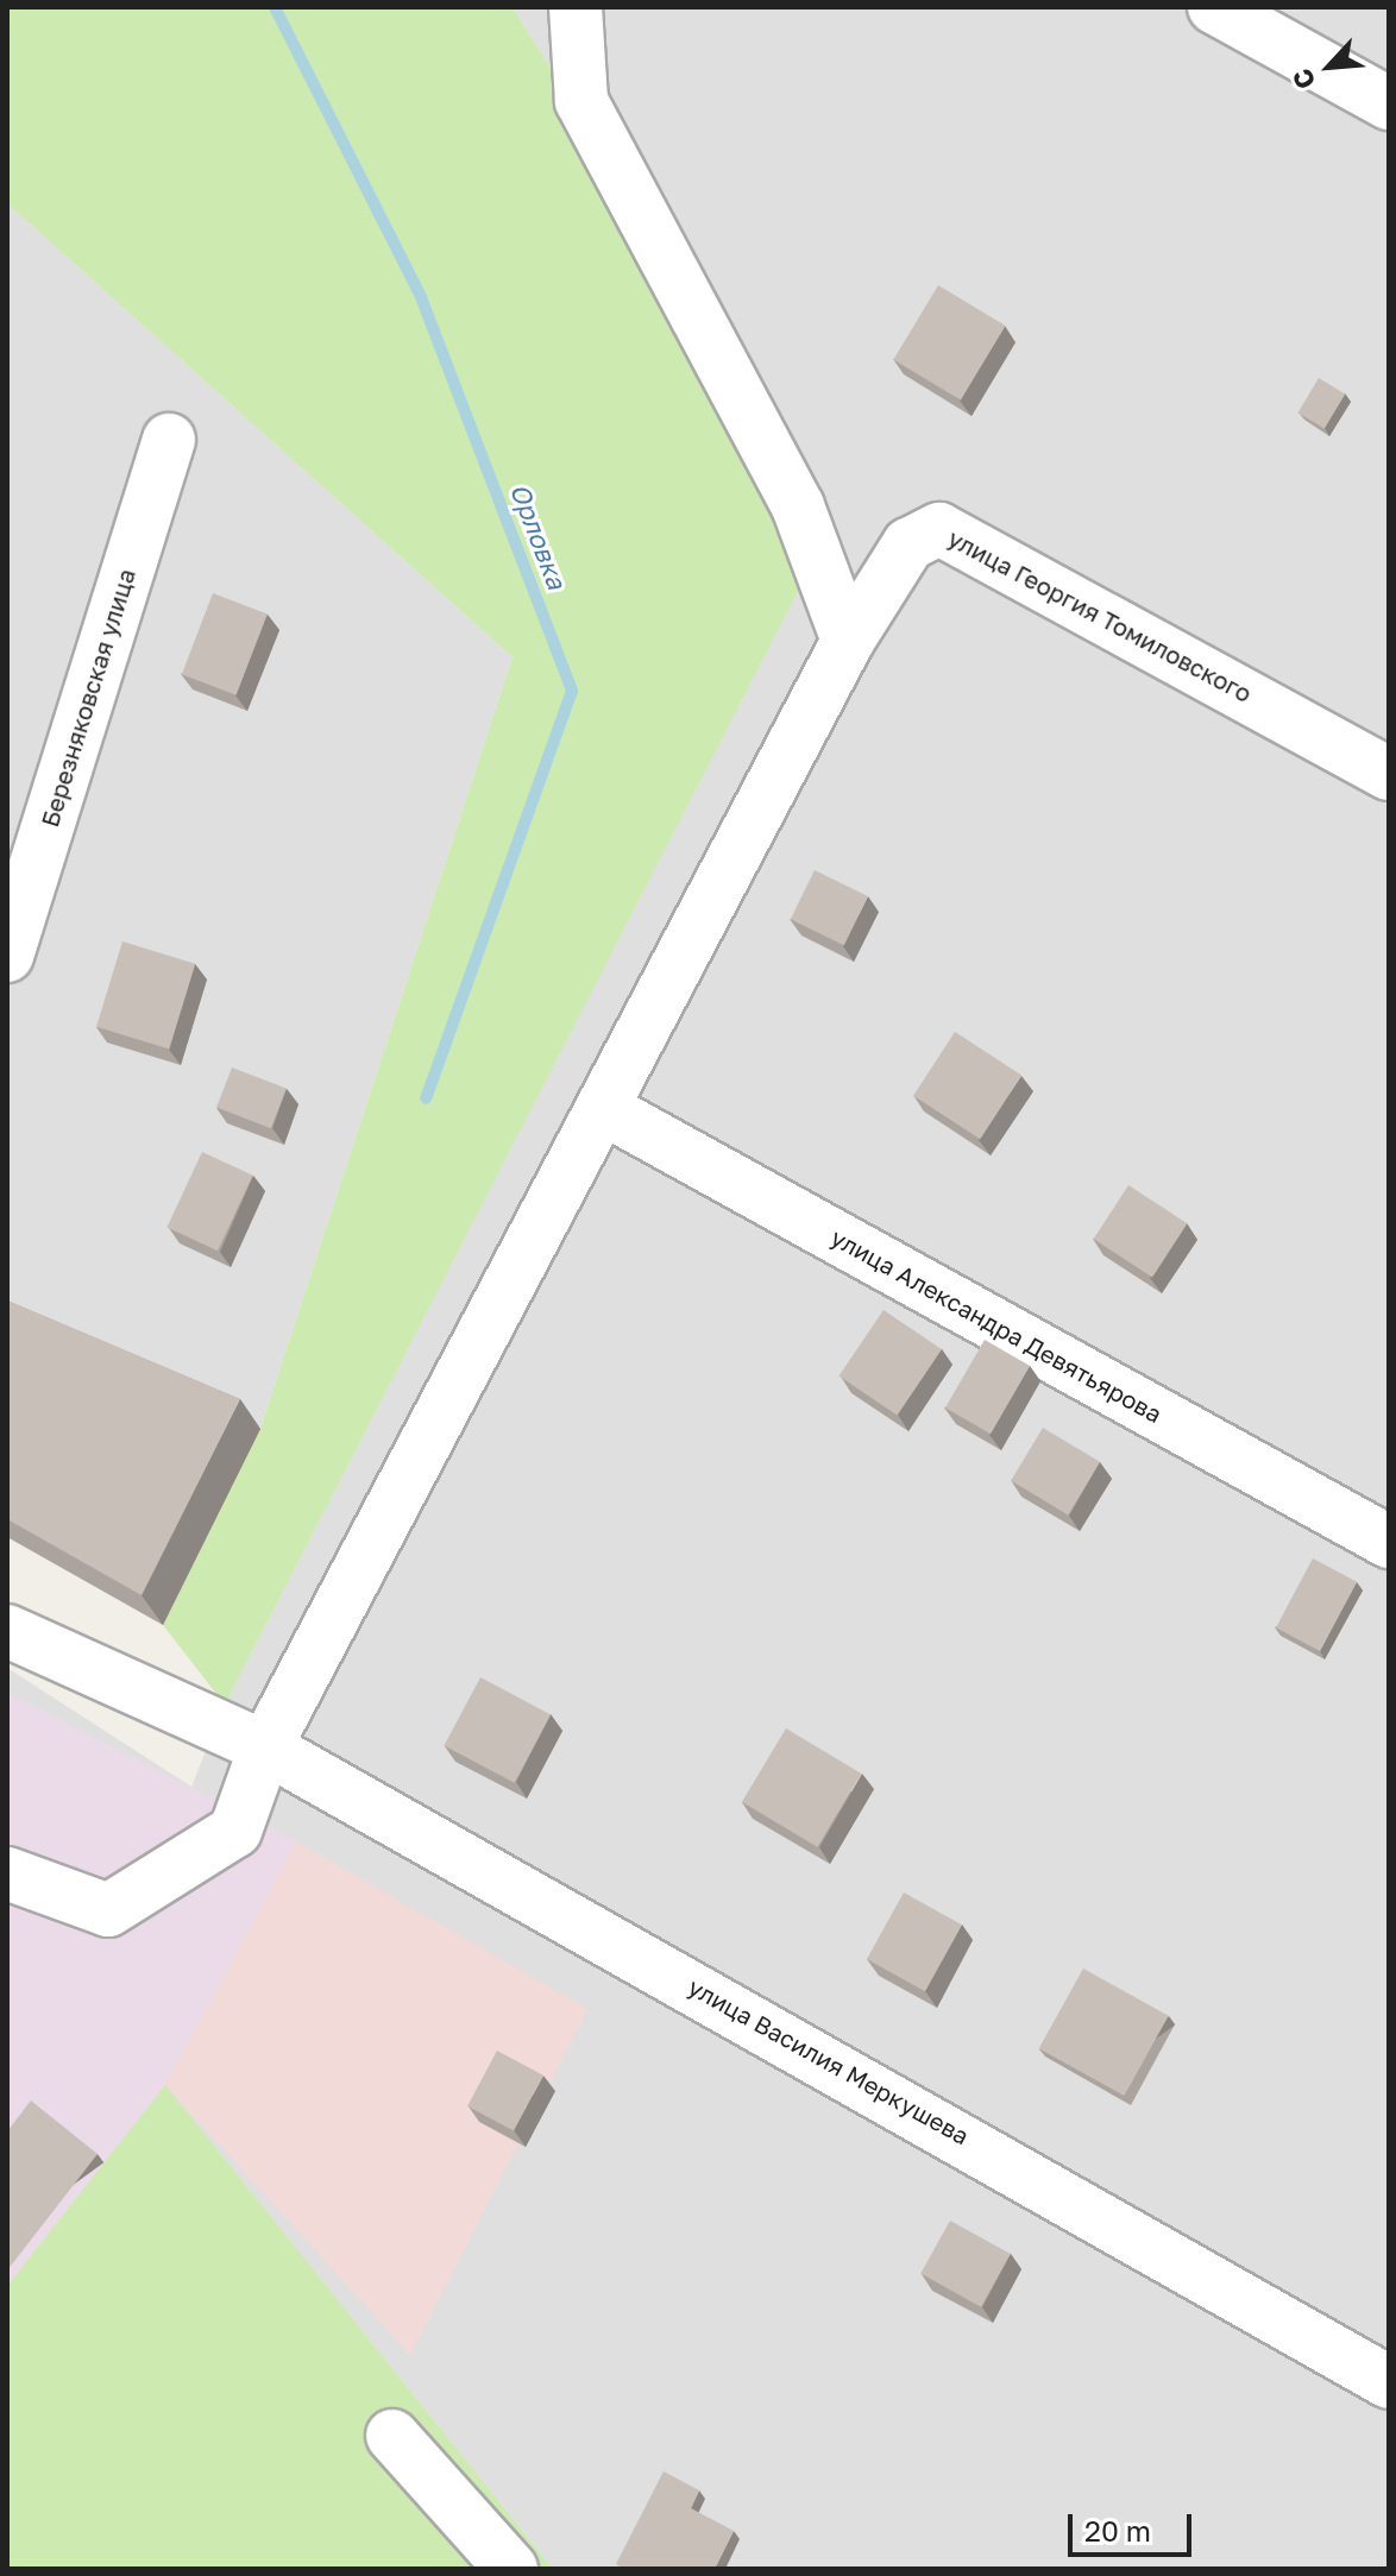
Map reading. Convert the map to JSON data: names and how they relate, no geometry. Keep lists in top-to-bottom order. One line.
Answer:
{"streets":{"street":["улица Георгия Томиловского","Березняковская улица","улица Александра Девятьярова","улица Василия Меркушева"]},"water":["Орловка"],"scale_bar":"20 m","north":"bottom left"}
